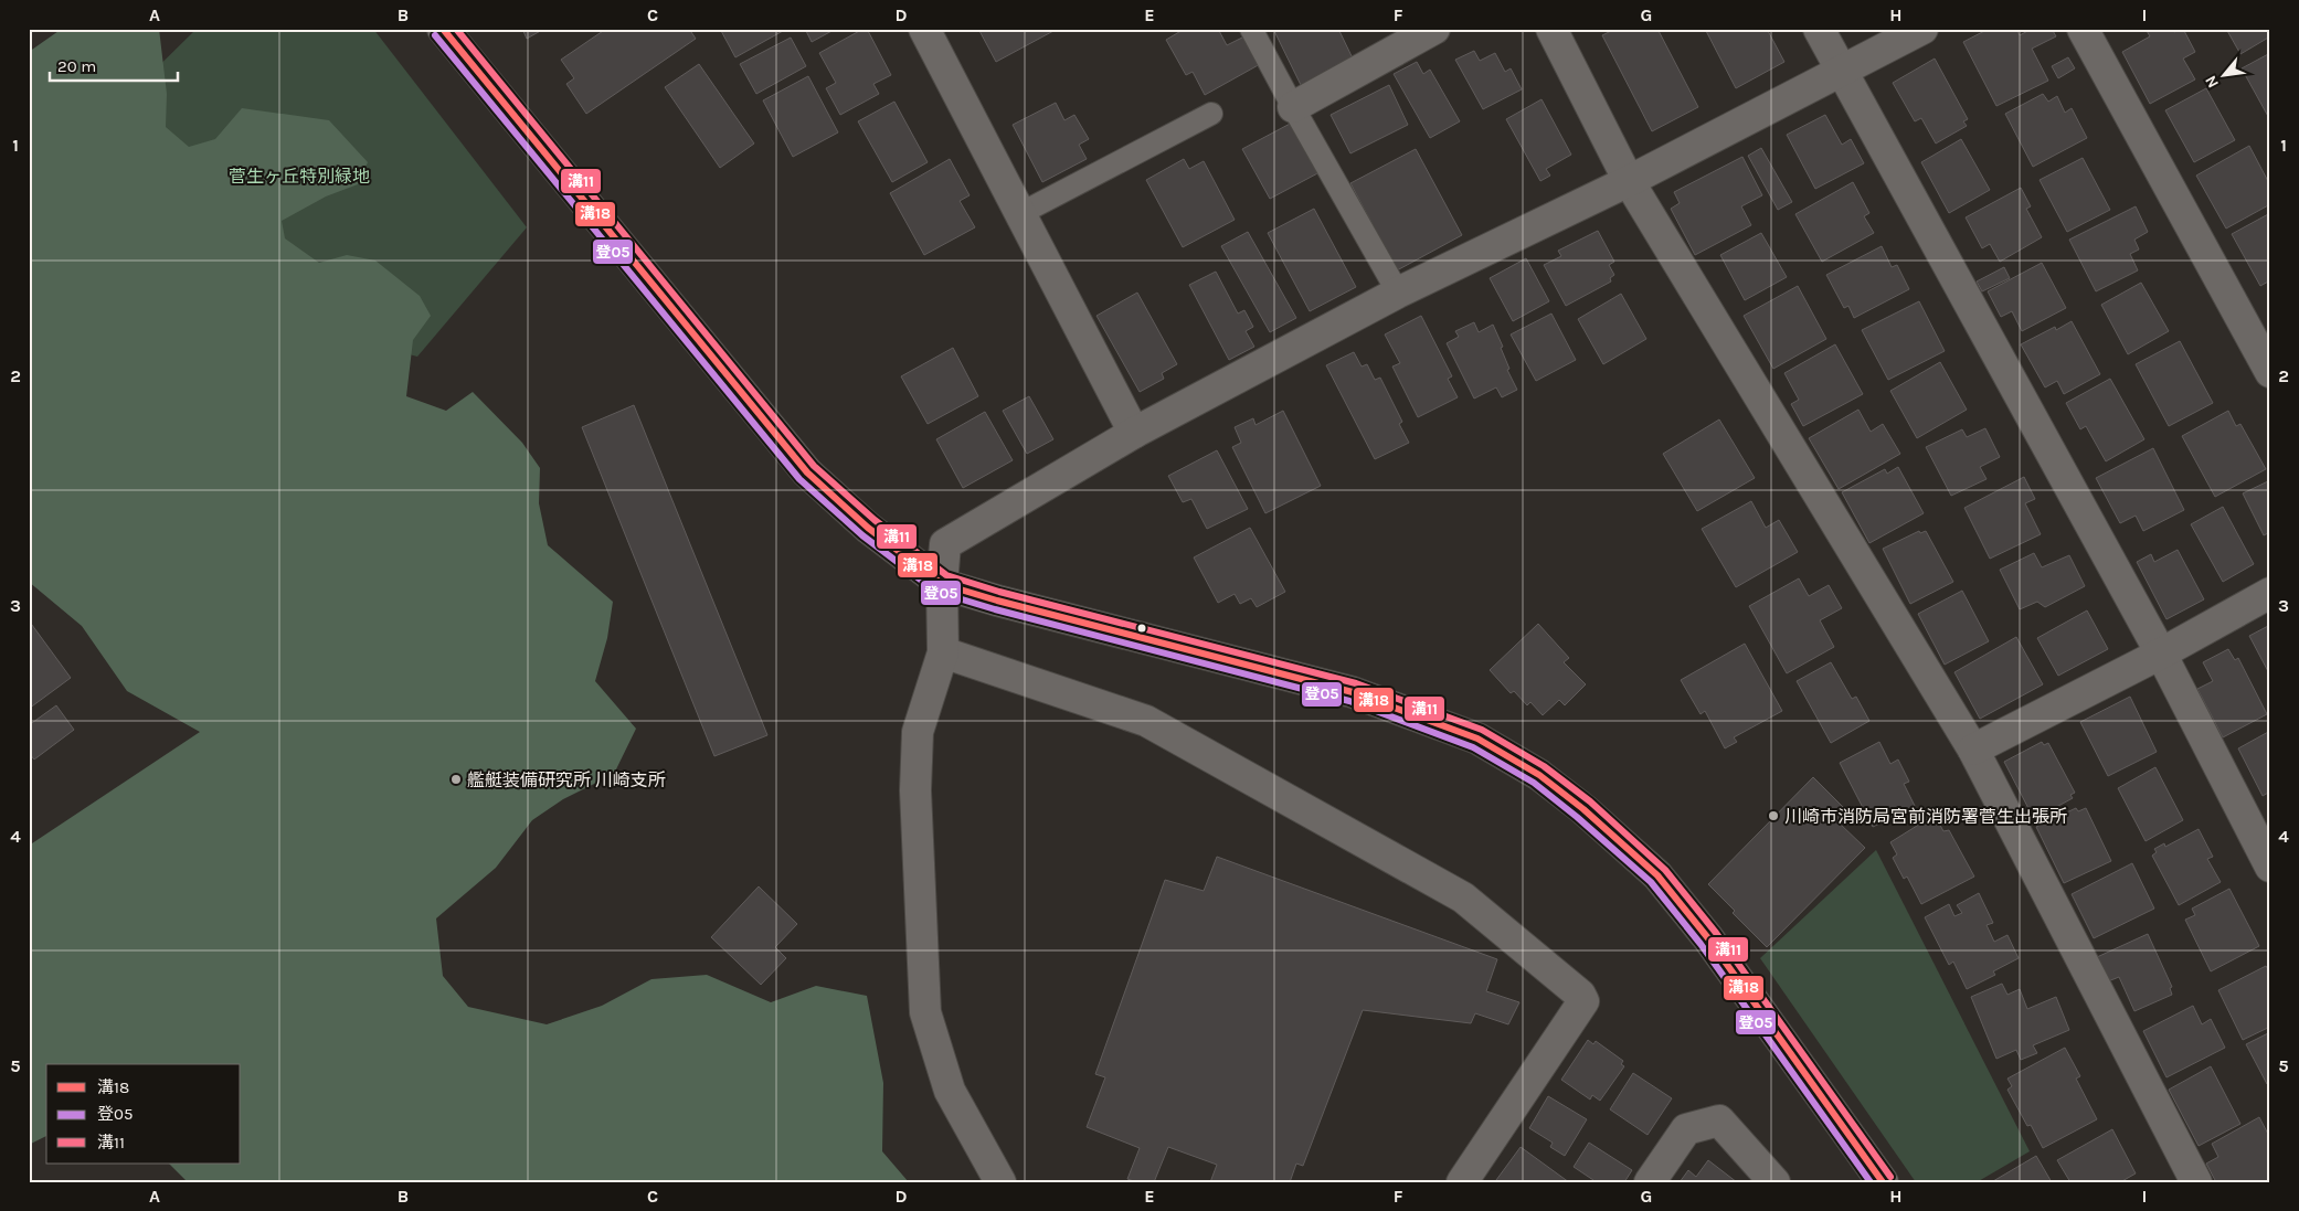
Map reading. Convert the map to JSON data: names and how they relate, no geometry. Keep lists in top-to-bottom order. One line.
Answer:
{"parks":["菅生ヶ丘特別緑地"],"places":["艦艇装備研究所 川崎支所","川崎市消防局宮前消防署菅生出張所"],"lines":["transit line 溝18","transit line 溝11","transit line 登05"],"legend":["溝18","登05","溝11"],"scale_bar":"20 m","north":"bottom left","grid":{"columns":["A","B","C","D","E","F","G","H","I"],"rows":["1","2","3","4","5"]}}
